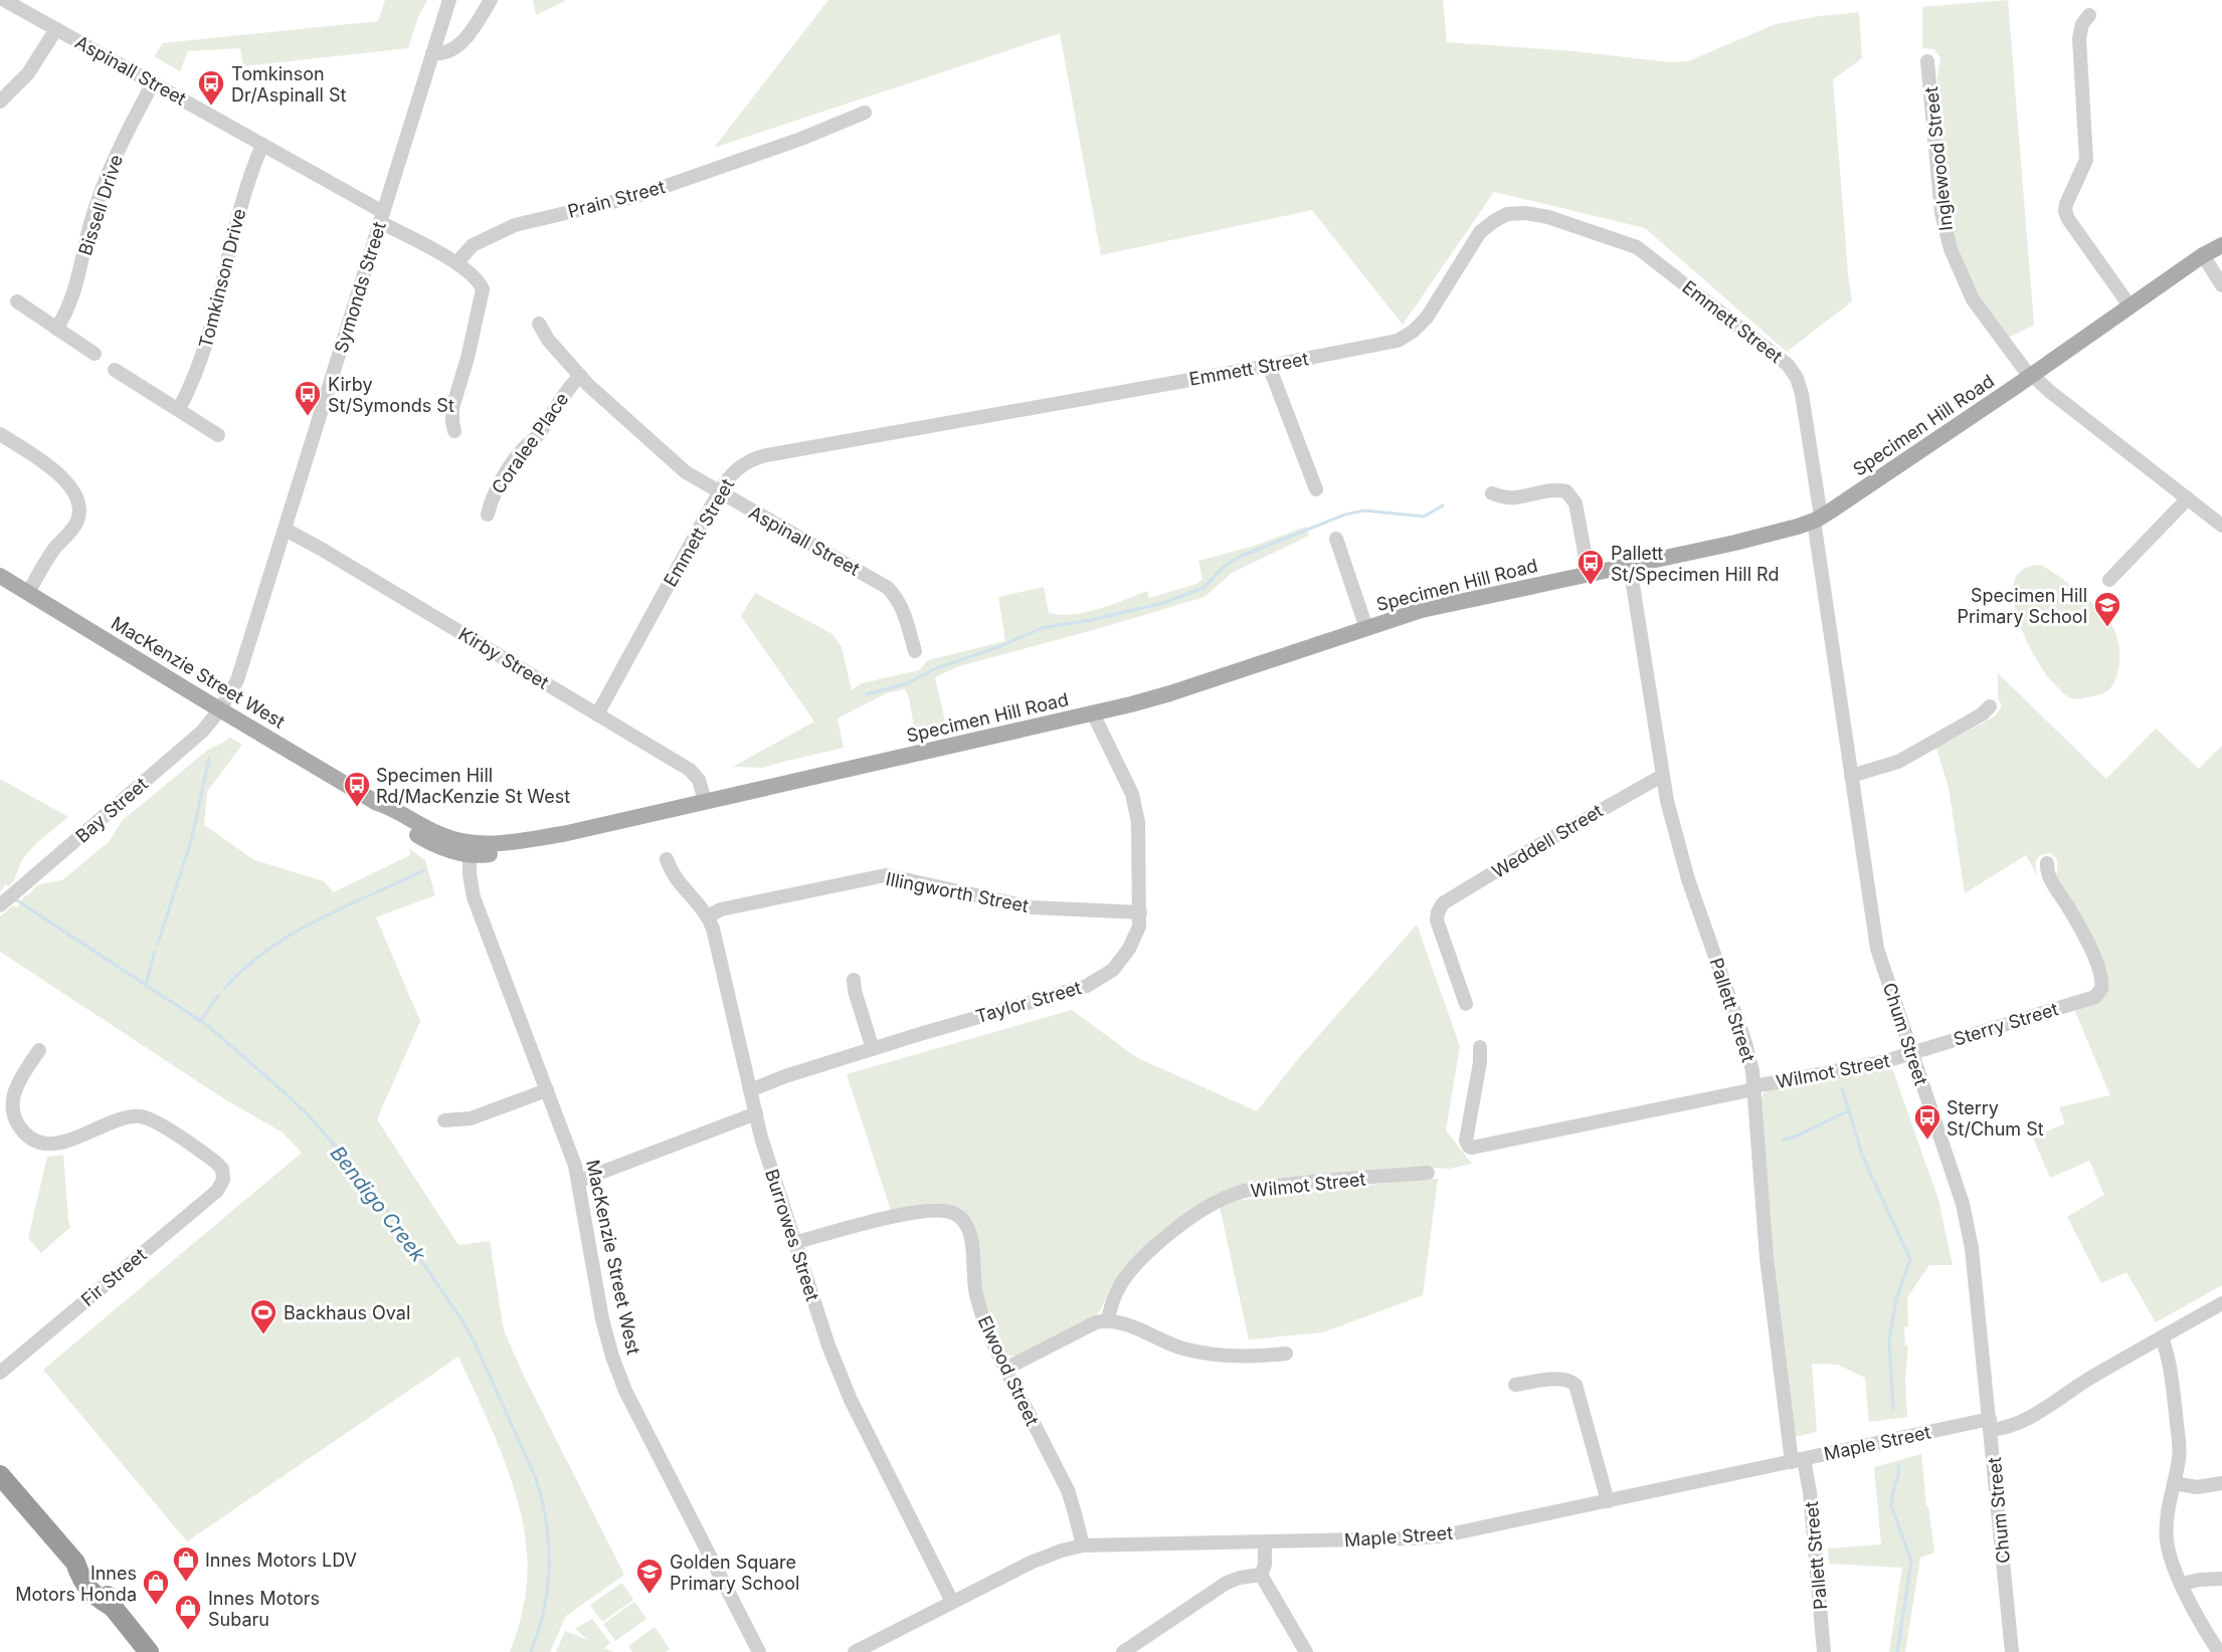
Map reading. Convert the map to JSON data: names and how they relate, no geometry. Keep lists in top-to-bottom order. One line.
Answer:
{"streets":{"main road":["Specimen Hill Road","MacKenzie Street West"],"street":["Aspinall Street","Inglewood Street","Prain Street","Bissell Drive","Tomkinson Drive","Symonds Street","Emmett Street","Coralee Place","Kirby Street","Bay Street","Weddell Street","Illingworth Street","Taylor Street","Pallett Street","Sterry Street","Chum Street","Wilmot Street","Burrowes Street","Fir Street","Elwood Street","Maple Street"]},"crossings":[["Aspinall Street","Bissell Drive"],["Aspinall Street","Tomkinson Drive"],["Aspinall Street","Symonds Street"],["Aspinall Street","Emmett Street"],["Aspinall Street","Coralee Place"],["Inglewood Street","Specimen Hill Road"],["Symonds Street","Kirby Street"],["Symonds Street","MacKenzie Street West"],["Symonds Street","Bay Street"],["Emmett Street","Specimen Hill Road"],["Emmett Street","Kirby Street"],["Emmett Street","Chum Street"],["Specimen Hill Road","Kirby Street"],["Specimen Hill Road","MacKenzie Street West"],["Specimen Hill Road","Taylor Street"],["Specimen Hill Road","Pallett Street"],["Specimen Hill Road","Chum Street"],["MacKenzie Street West","Bay Street"],["Weddell Street","Pallett Street"],["Illingworth Street","Taylor Street"],["Illingworth Street","Burrowes Street"],["Taylor Street","Burrowes Street"],["Pallett Street","Wilmot Street"],["Pallett Street","Maple Street"],["Sterry Street","Chum Street"],["Sterry Street","Wilmot Street"],["Chum Street","Wilmot Street"],["Chum Street","Maple Street"],["Burrowes Street","Elwood Street"],["Burrowes Street","Maple Street"],["Elwood Street","Maple Street"]],"water":["Bendigo Creek"],"places":{"bus stop":["Tomkinson Dr/Aspinall St","Kirby St/Symonds St","Pallett St/Specimen Hill Rd","Specimen Hill Rd/MacKenzie St West","Sterry St/Chum St"],"school or university":["Specimen Hill Primary School","Golden Square Primary School"],"sports":["Backhaus Oval"],"shop":["Innes Motors LDV","Innes Motors Honda","Innes Motors Subaru"]}}
